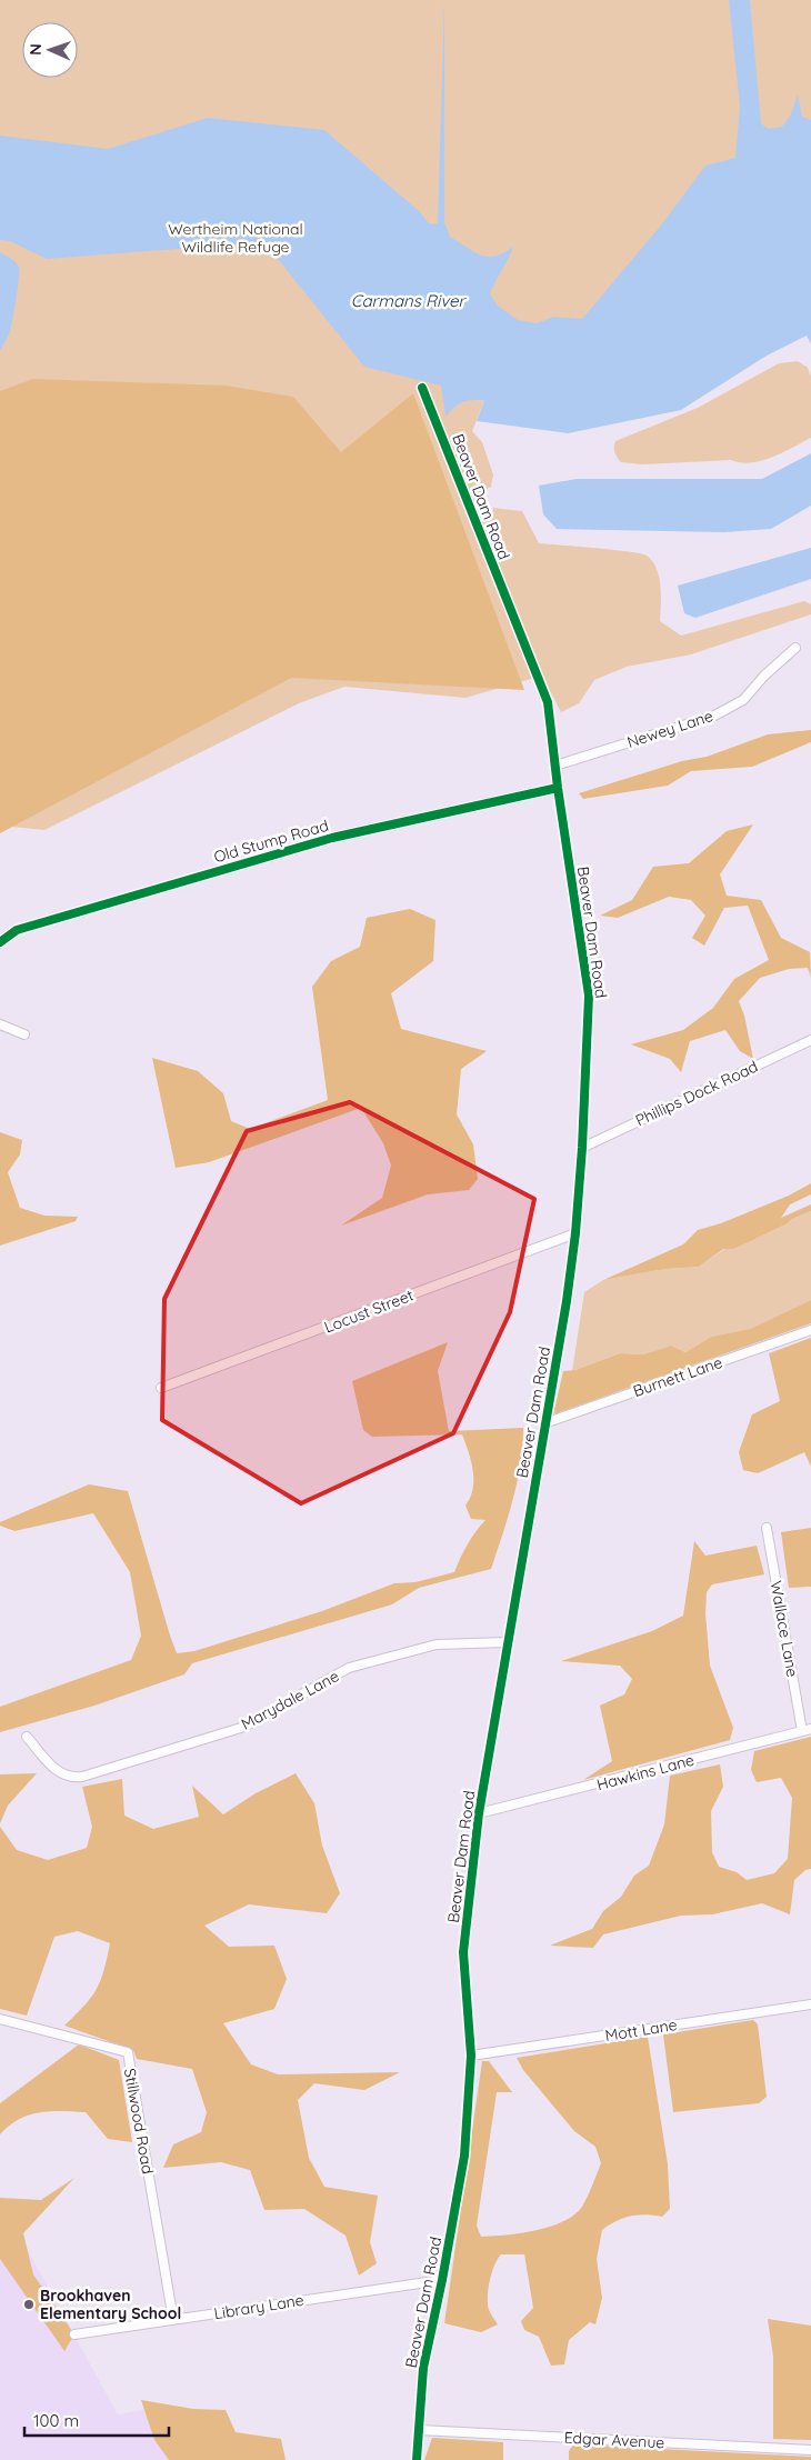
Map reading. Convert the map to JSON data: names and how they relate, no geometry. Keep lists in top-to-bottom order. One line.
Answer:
{"streets":{"street":["Beaver Dam Road","Newey Lane","Old Stump Road","Phillips Dock Road","Locust Street","Burnett Lane","Wallace Lane","Marydale Lane","Hawkins Lane","Mott Lane","Stillwood Road","Library Lane","Edgar Avenue"]},"crossings":[["Beaver Dam Road","Newey Lane"],["Beaver Dam Road","Old Stump Road"],["Beaver Dam Road","Phillips Dock Road"],["Beaver Dam Road","Locust Street"],["Beaver Dam Road","Burnett Lane"],["Beaver Dam Road","Marydale Lane"],["Beaver Dam Road","Hawkins Lane"],["Beaver Dam Road","Mott Lane"],["Beaver Dam Road","Library Lane"],["Beaver Dam Road","Edgar Avenue"],["Wallace Lane","Hawkins Lane"],["Stillwood Road","Library Lane"]],"water":["Carmans River"],"parks":["Wertheim National Wildlife Refuge"],"places":["Brookhaven Elementary School"],"scale_bar":"100 m","north":"left"}
